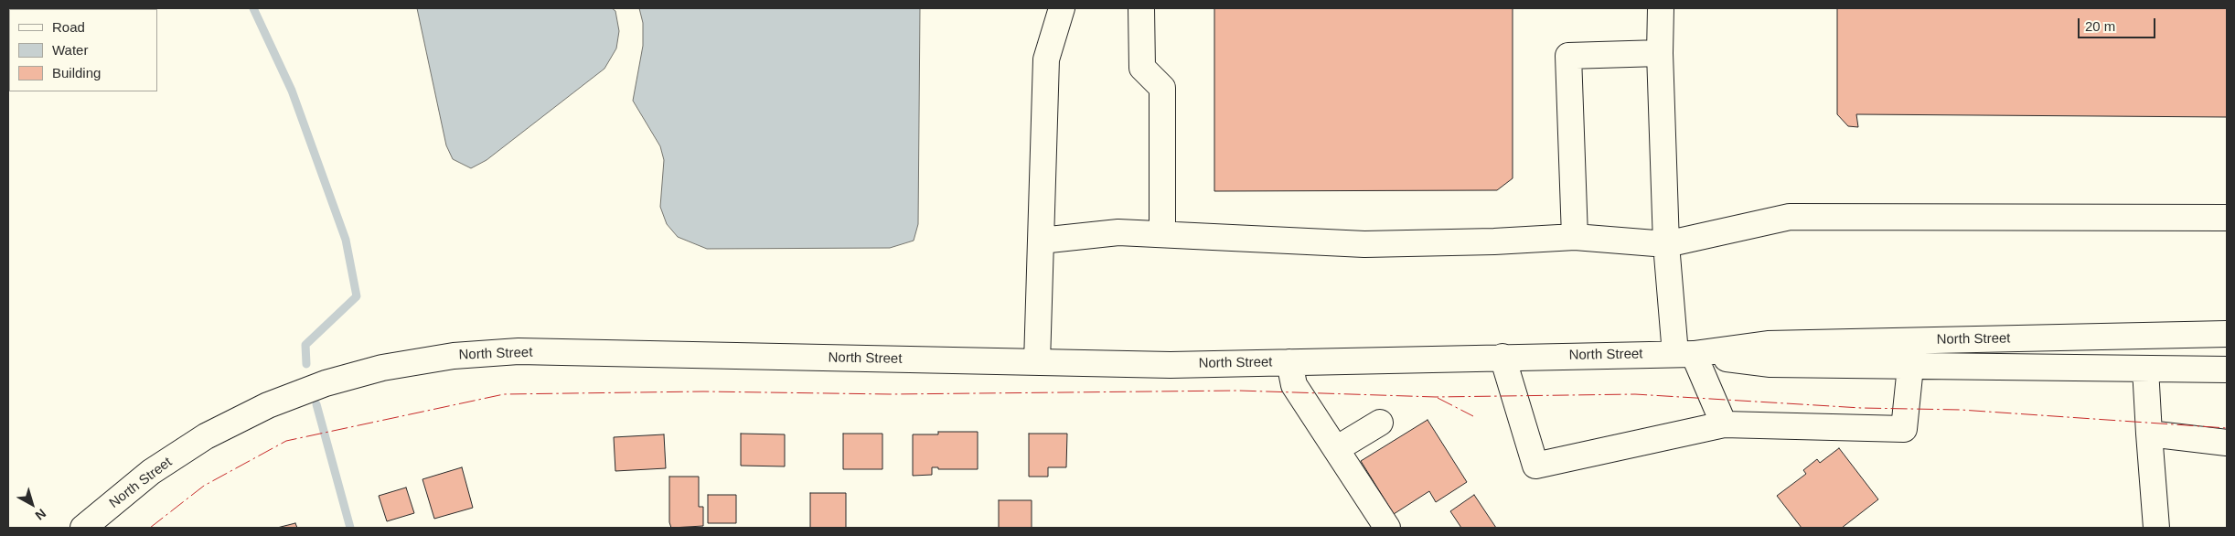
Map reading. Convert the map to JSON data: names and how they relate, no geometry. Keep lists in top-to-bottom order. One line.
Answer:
{"streets":{"street":["North Street"]},"legend":["Road","Water","Building"],"scale_bar":"20 m","north":"bottom right"}
